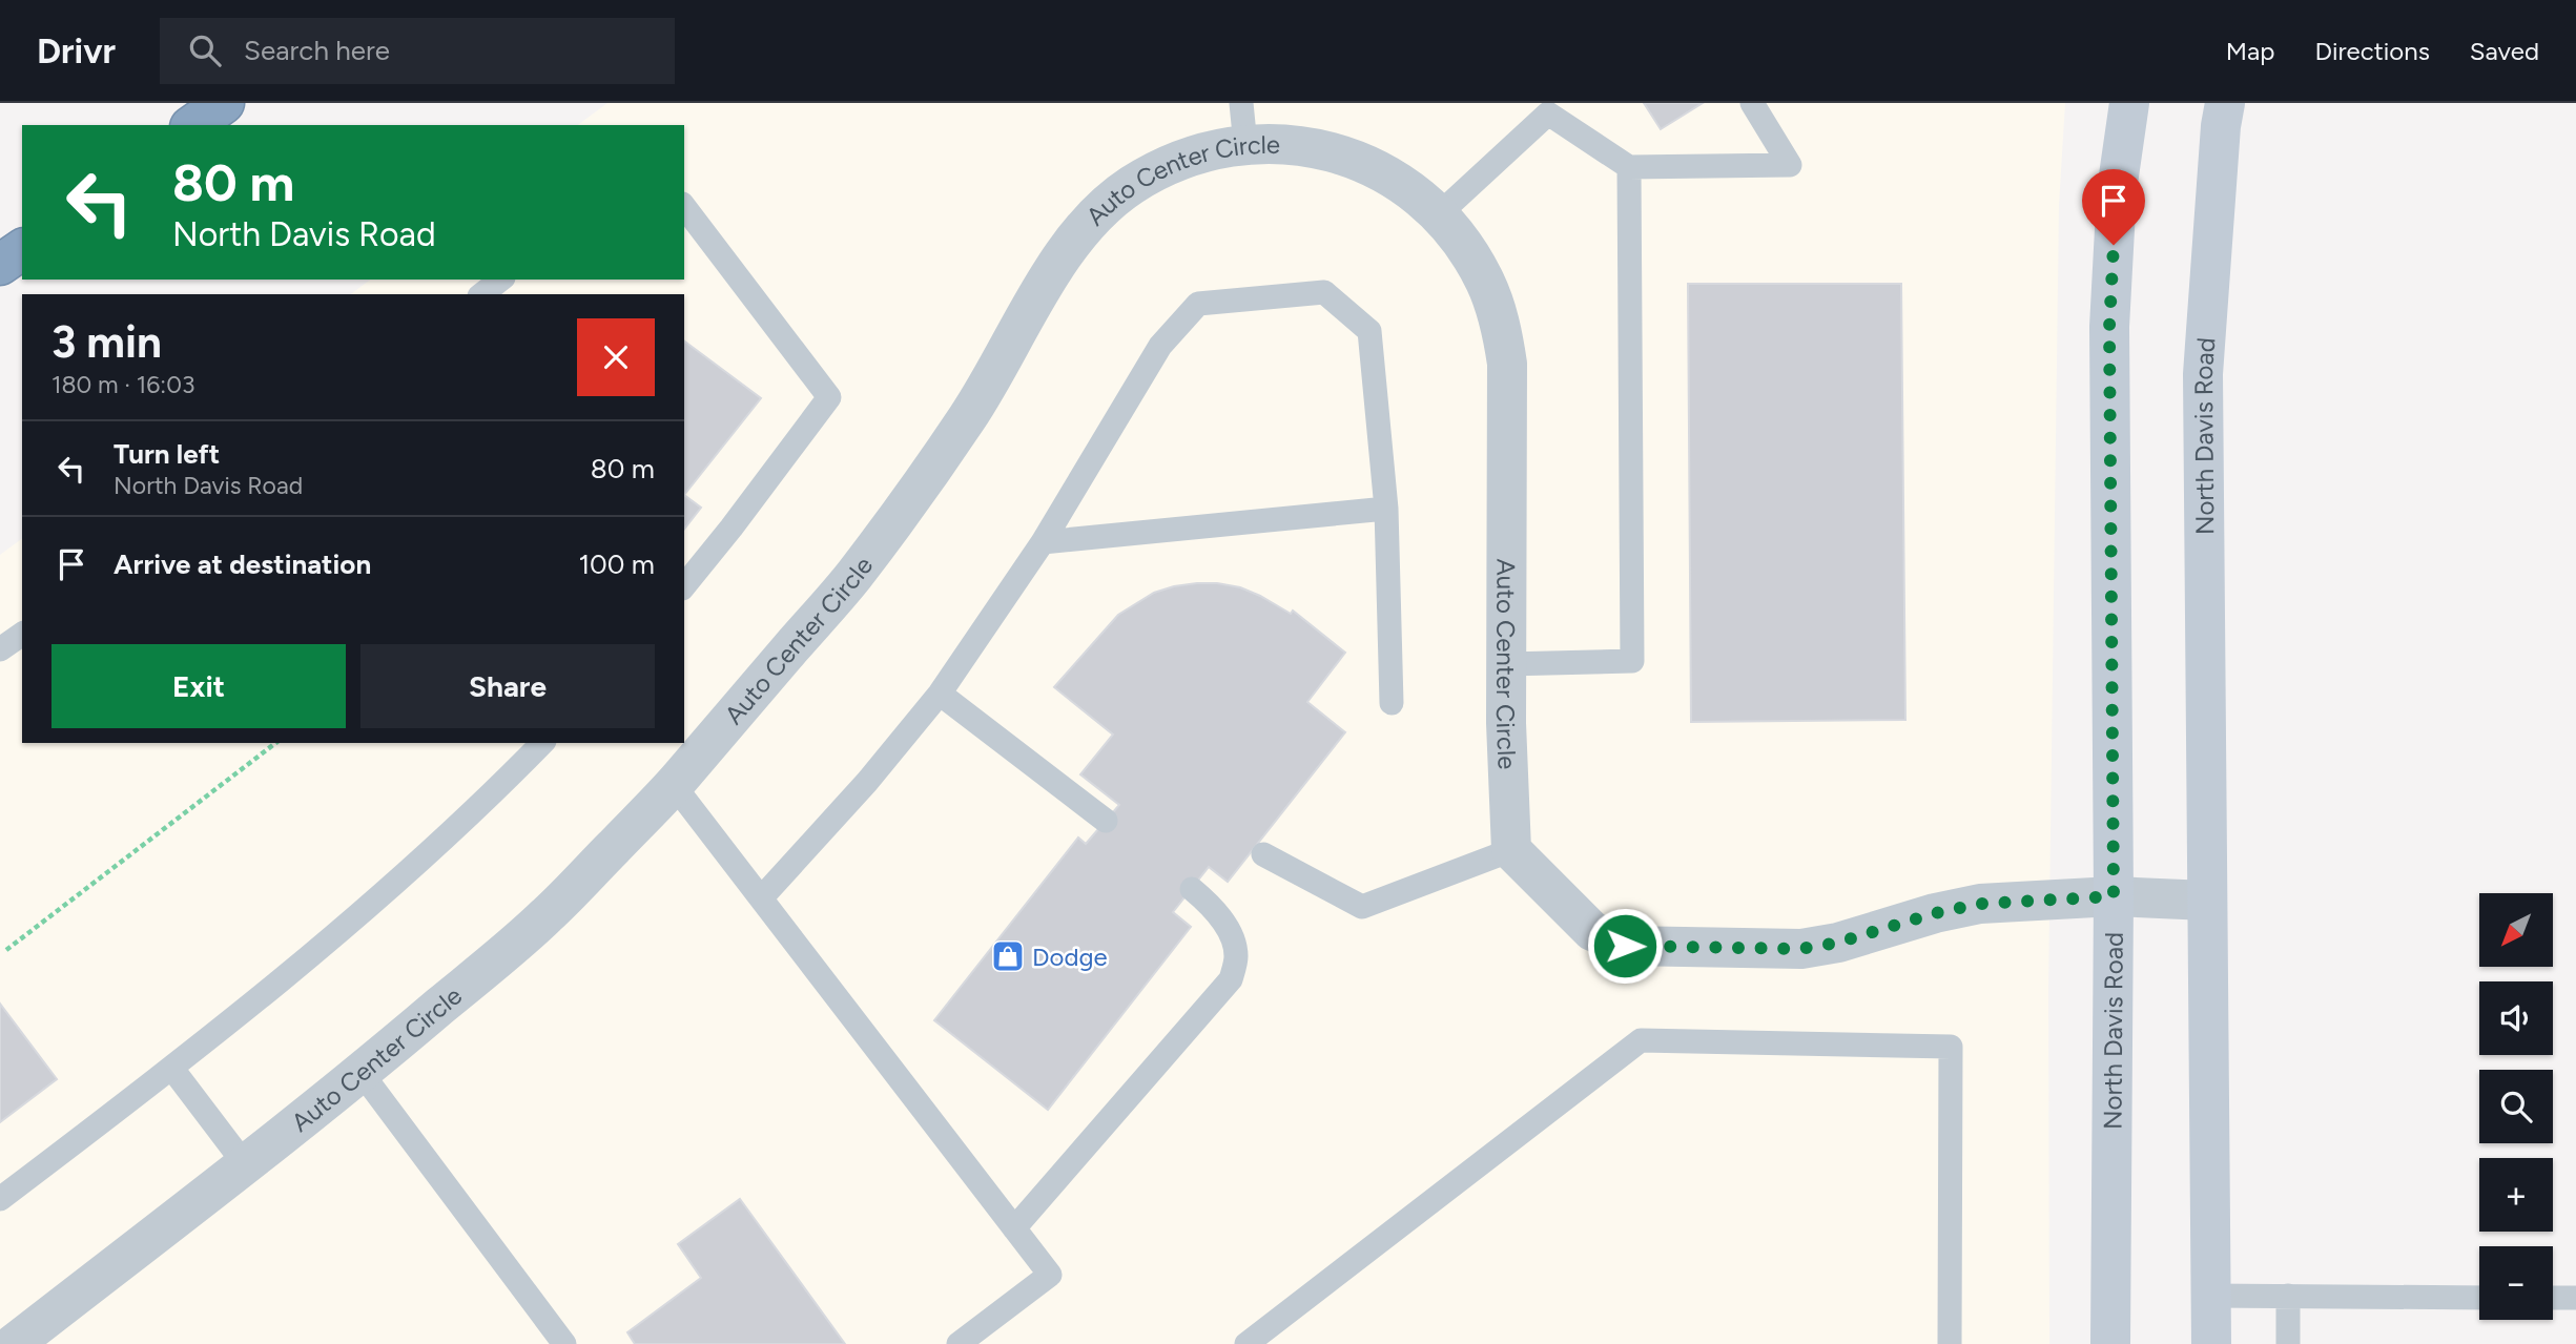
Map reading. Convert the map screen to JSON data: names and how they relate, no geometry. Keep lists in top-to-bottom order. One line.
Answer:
{"streets":{"main road":["North Davis Road"],"street":["Auto Center Circle"]},"places":{"shop":["Dodge"]},"north":"bottom left","page":{"header":"Drivr","search":"Search here","nav":["Map","Directions","Saved"],"turn":["80 m","North Davis Road"],"heading":["3 min","180 m · 16:03"],"list":[{"name":"Turn left","note":"North Davis Road","value":"80 m"},{"name":"Arrive at destination","value":"100 m"}],"buttons":["Exit","Share"],"map_buttons":["+","−"]}}
